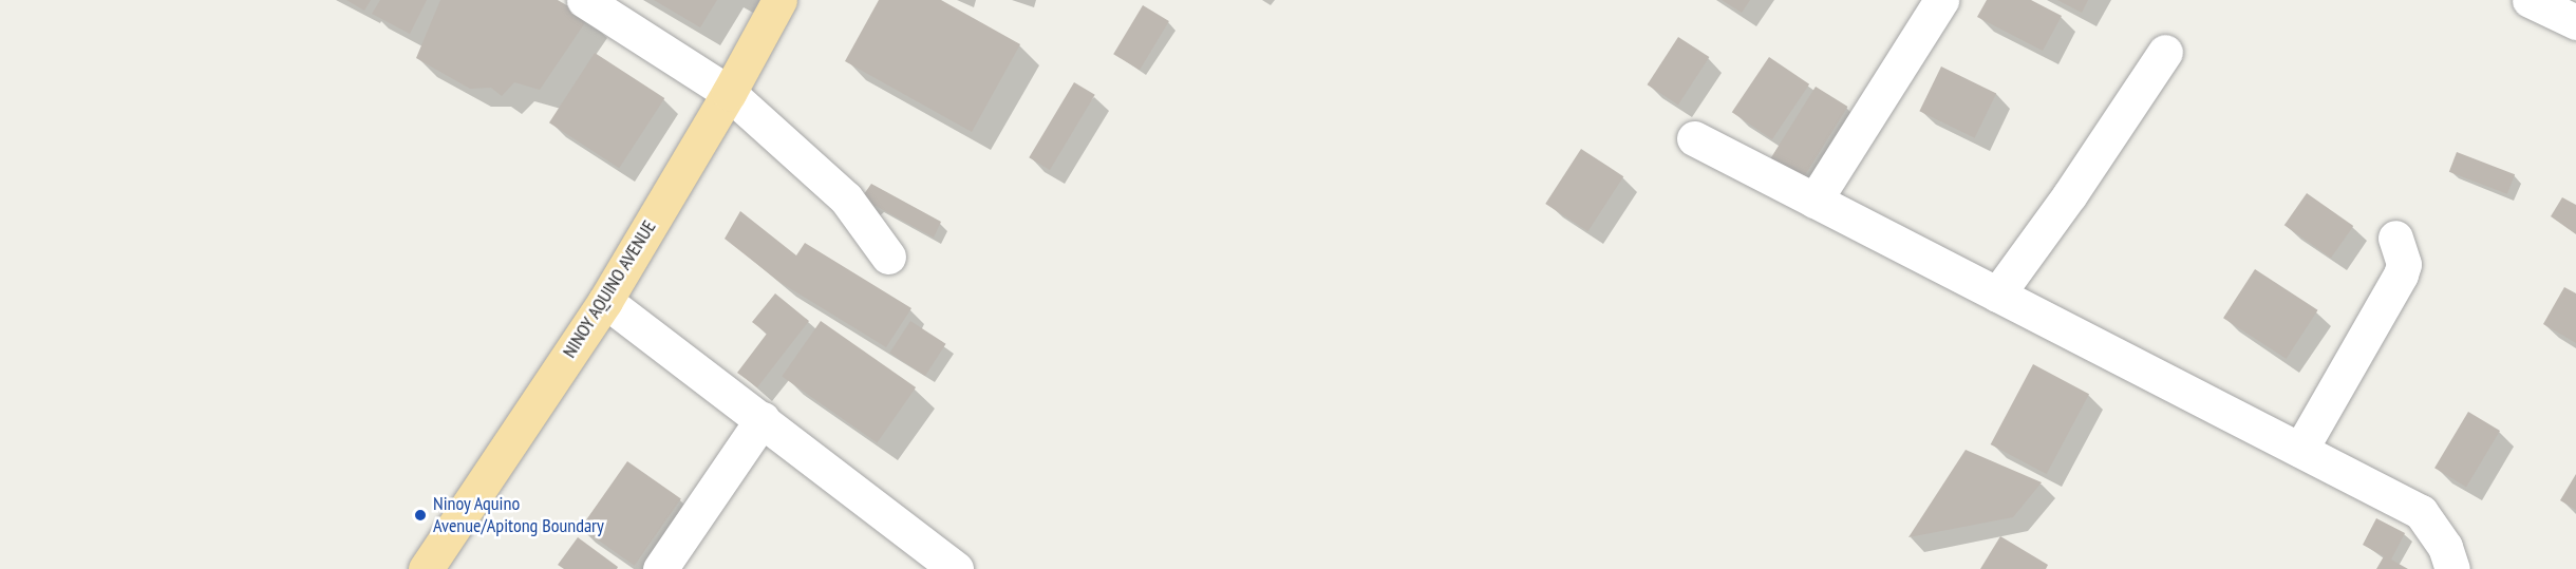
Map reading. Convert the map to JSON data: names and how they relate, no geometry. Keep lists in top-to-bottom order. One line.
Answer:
{"streets":{"main road":["NINOY AQUINO AVENUE"]},"places":["Ninoy Aquino Avenue/Apitong Boundary"]}
